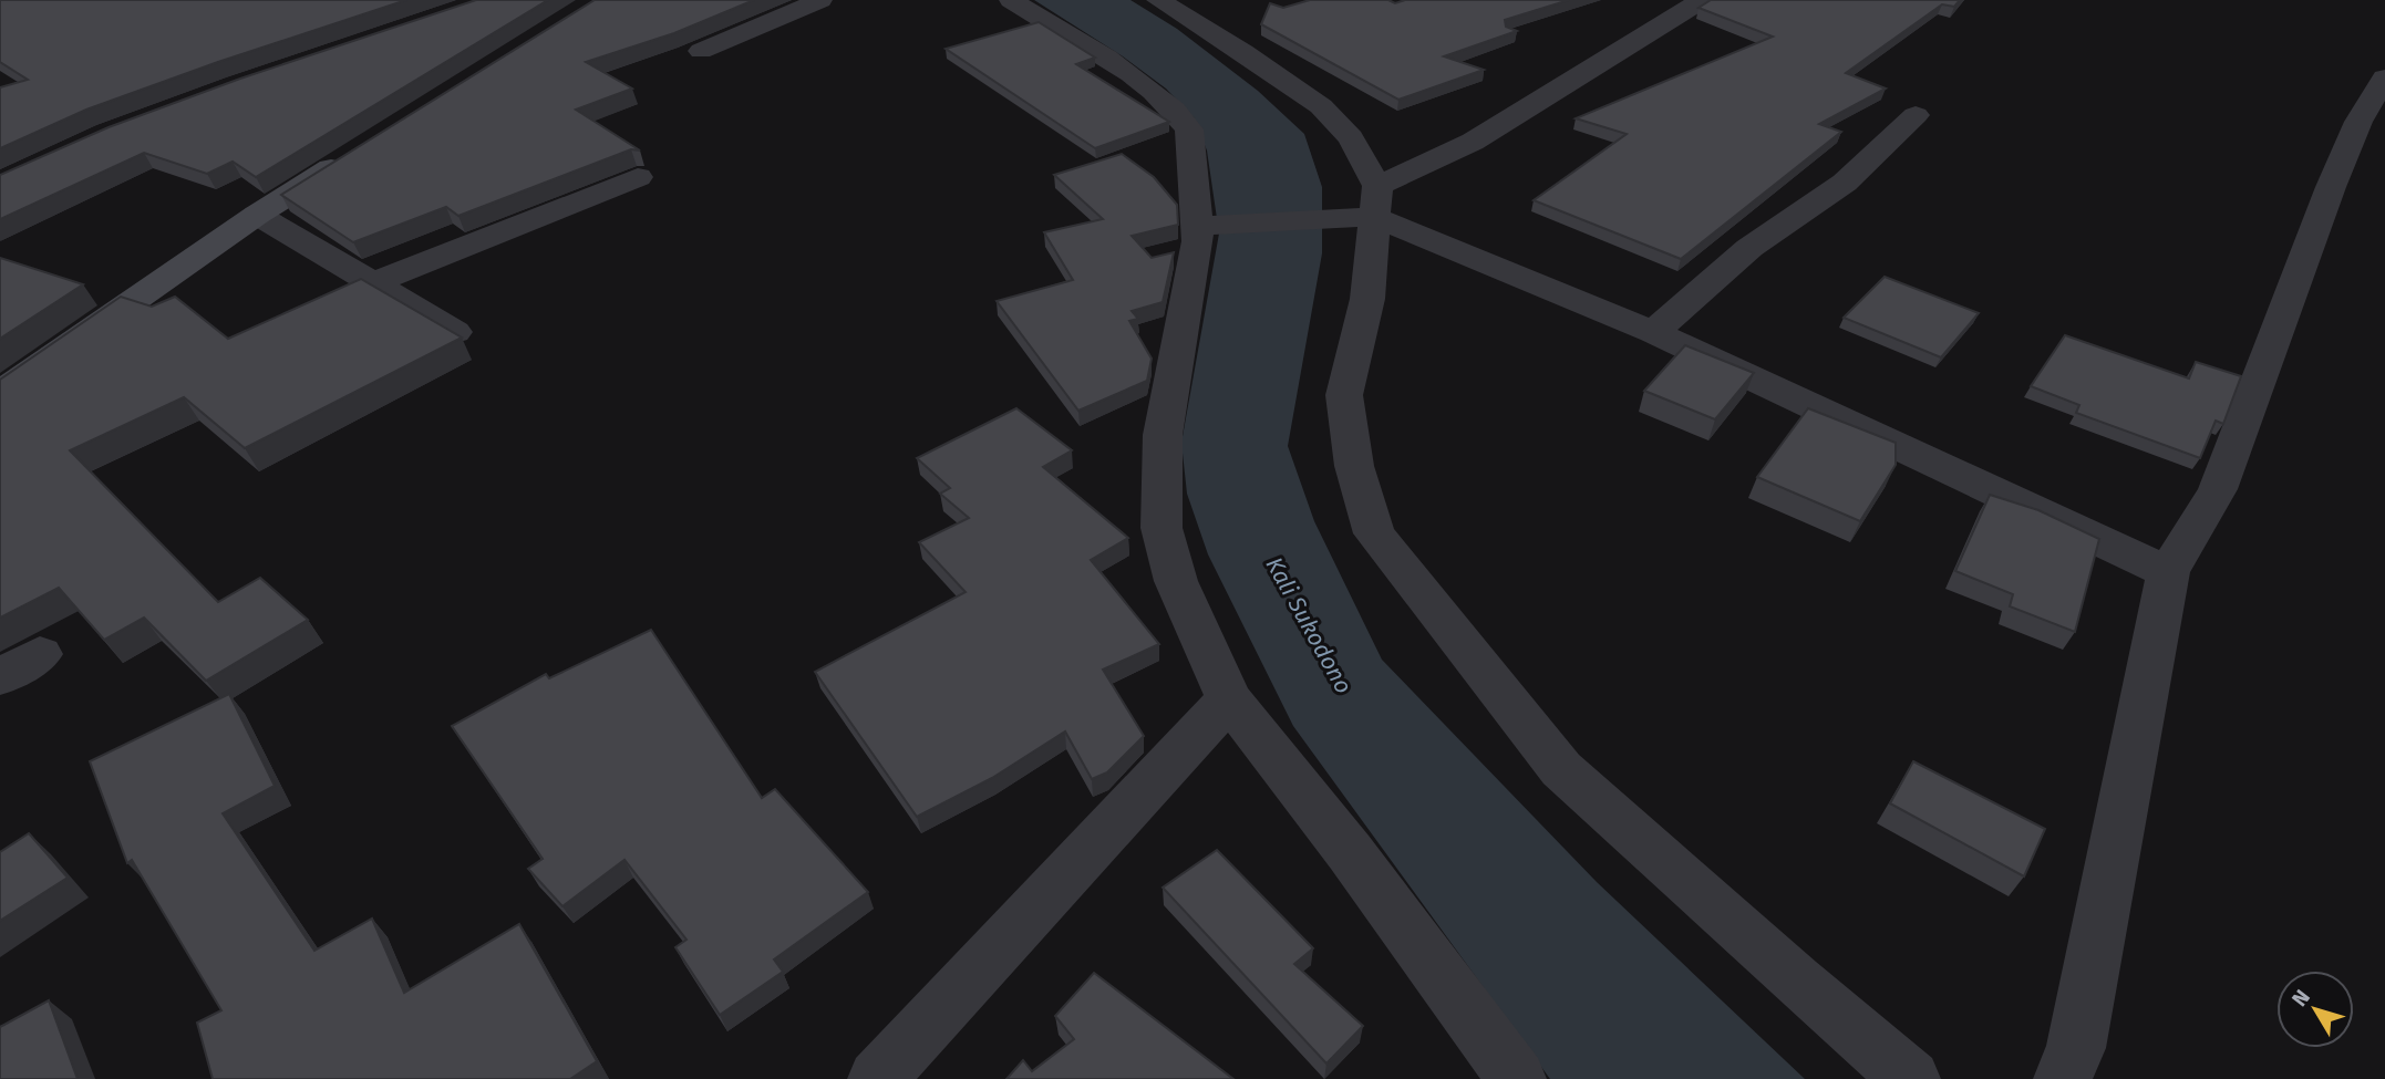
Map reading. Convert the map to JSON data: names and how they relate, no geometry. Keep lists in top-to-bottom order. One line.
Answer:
{"water":["Kali Sukodono"],"north":"top left"}
